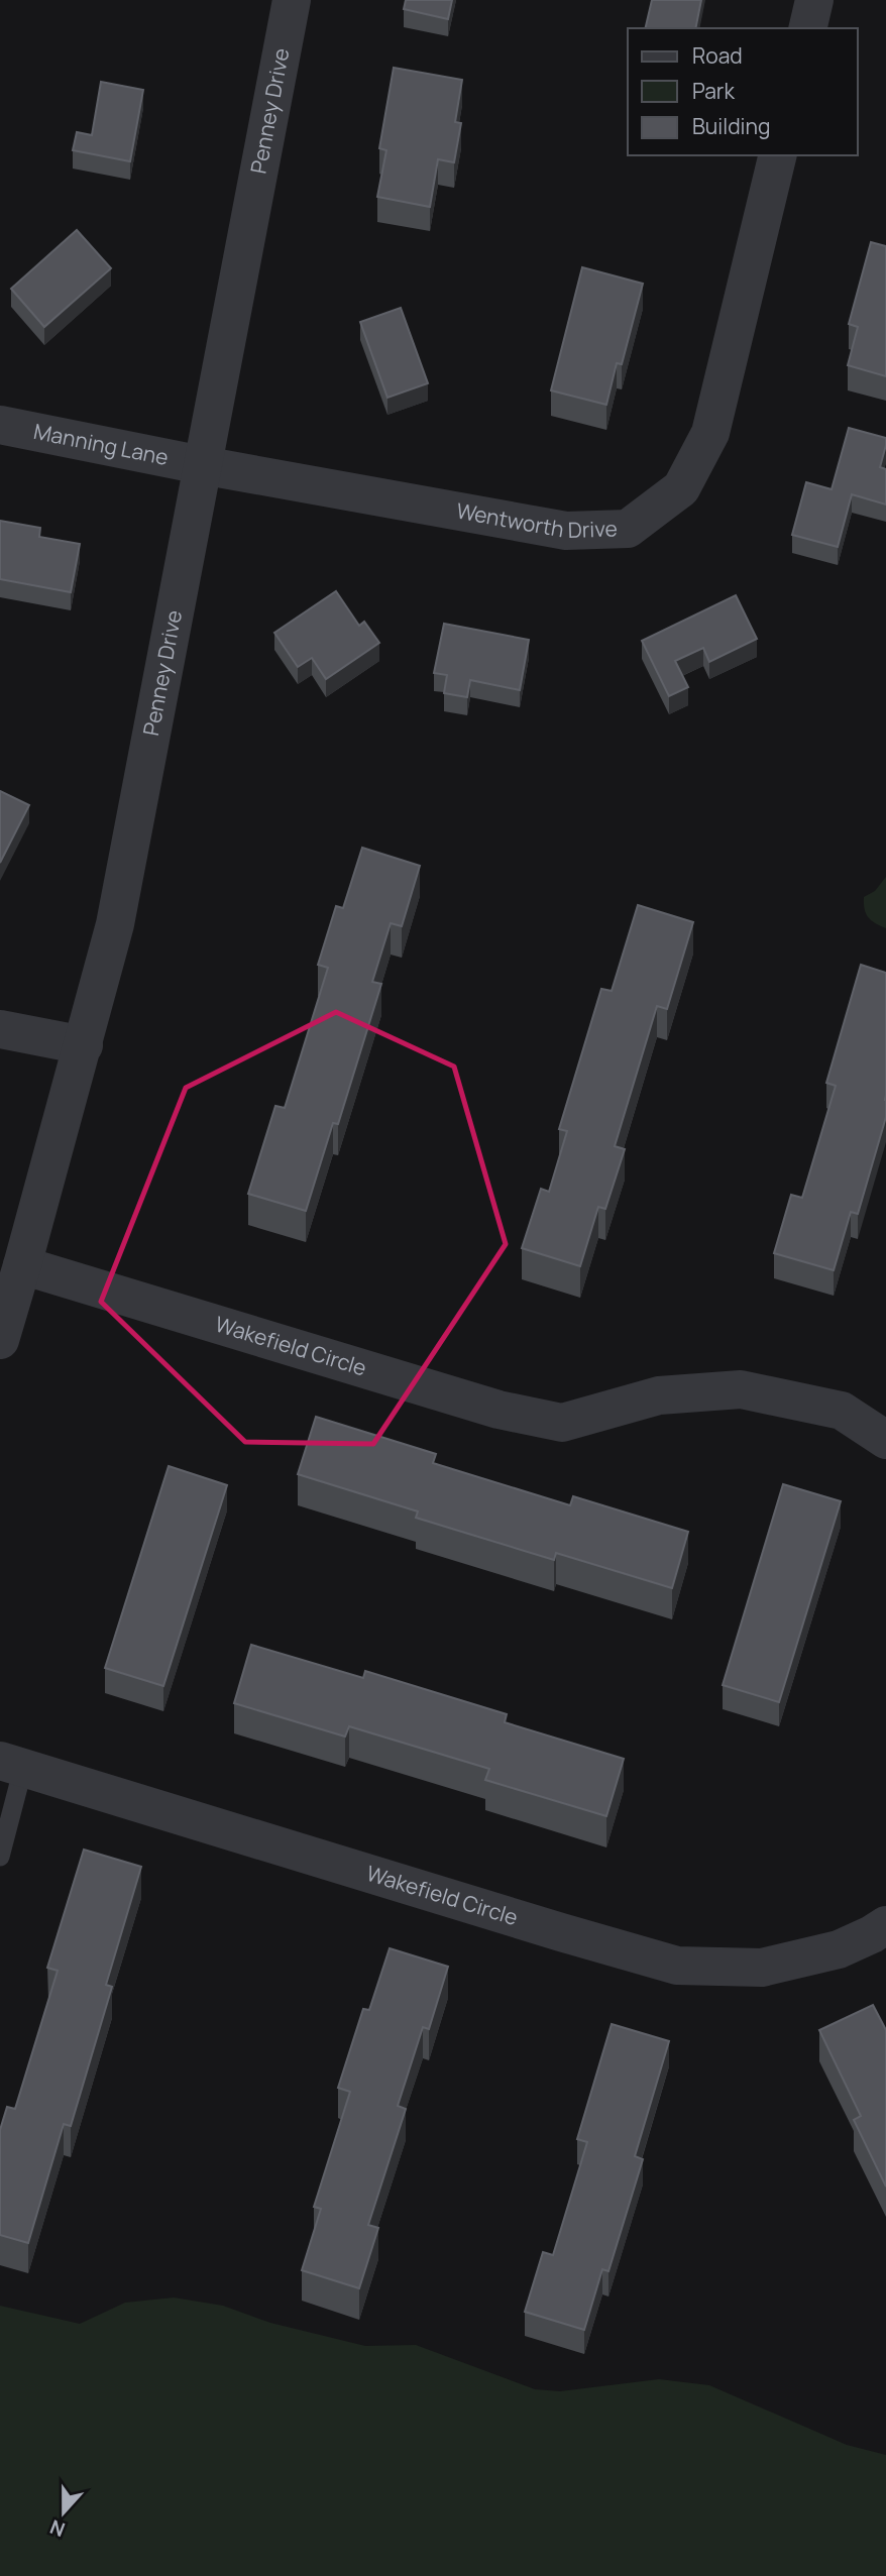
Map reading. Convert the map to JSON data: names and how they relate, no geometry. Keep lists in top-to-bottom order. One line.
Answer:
{"streets":{"street":["Penney Drive","Manning Lane","Wentworth Drive","Wakefield Circle"]},"crossings":[["Penney Drive","Manning Lane"],["Penney Drive","Wentworth Drive"],["Penney Drive","Wakefield Circle"],["Manning Lane","Wentworth Drive"]],"legend":["Road","Park","Building"],"north":"bottom"}
